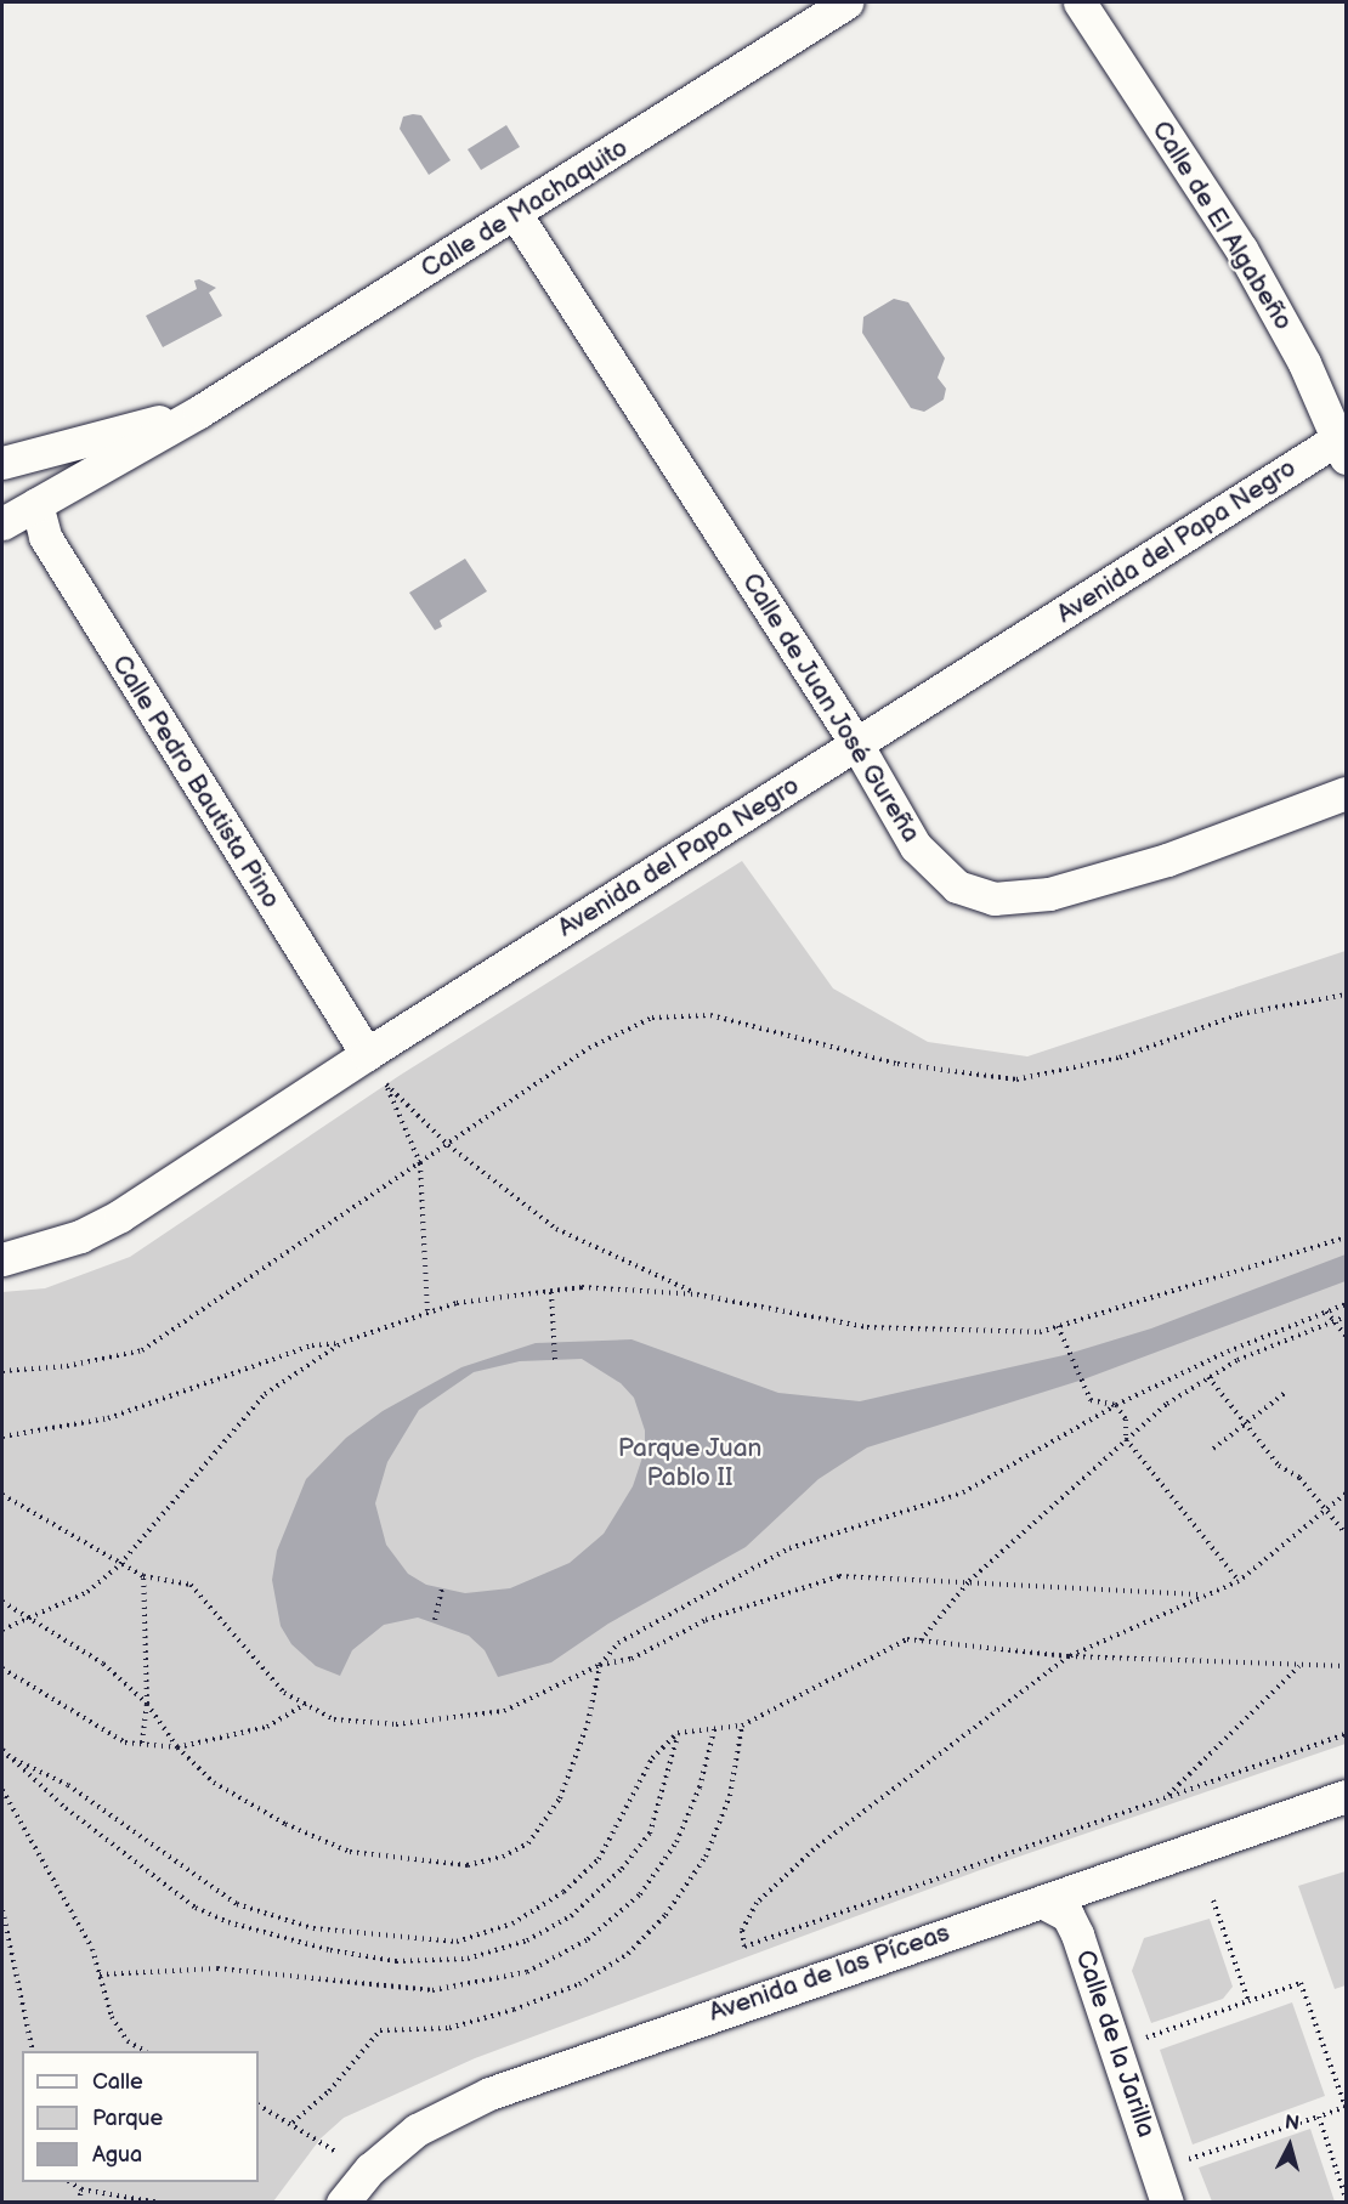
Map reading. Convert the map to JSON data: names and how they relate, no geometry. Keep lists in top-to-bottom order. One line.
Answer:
{"streets":{"street":["Calle de Machaquito","Calle de El Algabeño","Avenida del Papa Negro","Calle de Juan José Gureña","Calle Pedro Bautista Pino","Avenida de las Píceas","Calle de la Jarilla"]},"crossings":[["Calle de Machaquito","Calle de Juan José Gureña"],["Calle de Machaquito","Calle Pedro Bautista Pino"],["Calle de El Algabeño","Avenida del Papa Negro"],["Avenida del Papa Negro","Calle de Juan José Gureña"],["Avenida del Papa Negro","Calle Pedro Bautista Pino"],["Avenida de las Píceas","Calle de la Jarilla"]],"parks":["Parque Juan Pablo II"],"legend":["Calle","Parque","Agua"],"north":"top"}
